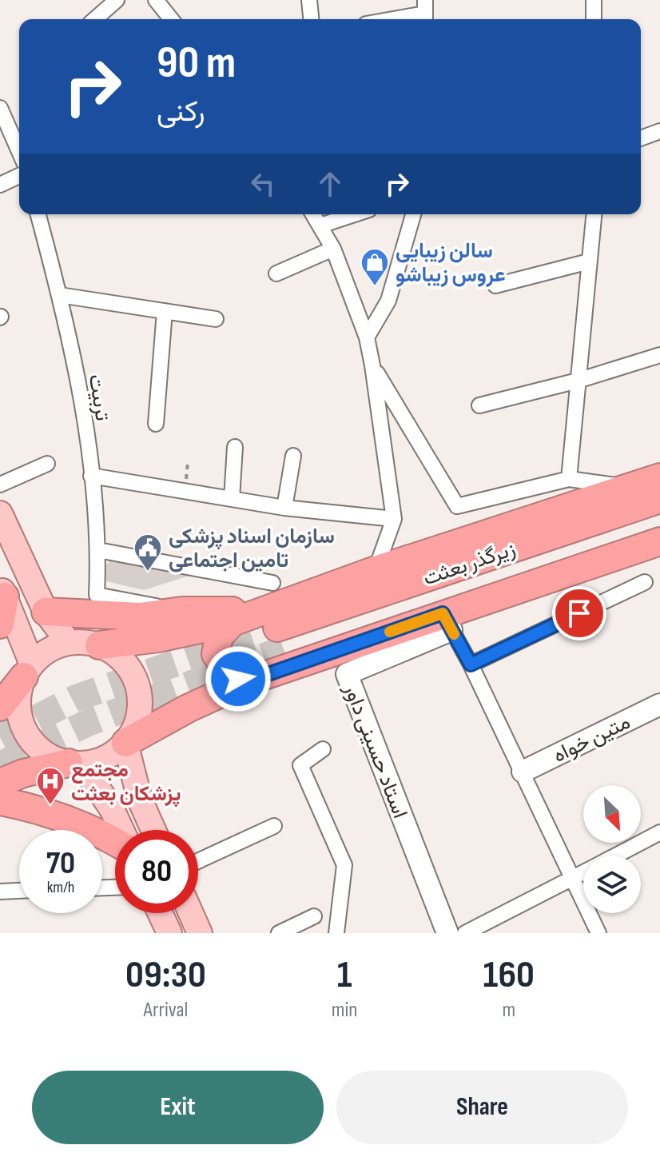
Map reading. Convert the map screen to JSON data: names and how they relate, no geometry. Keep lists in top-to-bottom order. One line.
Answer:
{"streets":{"highway":["زیرگذر بعثت"],"street":["تربیت","متین خواه","استاد حسینی داور"]},"places":{"shop":["سالن زیبایی عروس زیباشو"],"public building":["سازمان اسناد پزشکی تامین اجتماعی"],"hospital":["مجتمع پزشکان بعثت"]},"north":"bottom right","page":{"turn":["90 m","رکنی"],"speed":"70 km/h","limit":"80","eta":["09:30","Arrival","1","min","160","m"],"buttons":["Exit","Share"]}}
